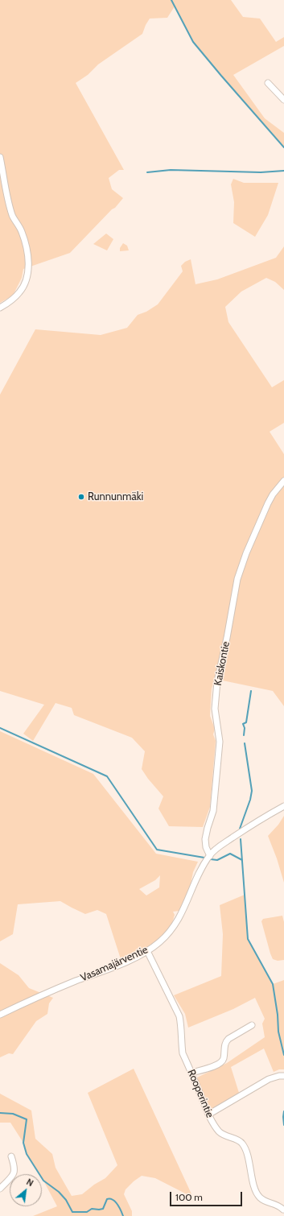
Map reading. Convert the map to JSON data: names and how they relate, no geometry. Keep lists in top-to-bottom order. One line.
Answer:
{"streets":{"street":["Kaiskontie","Vasamajärventie","Rooperintie"]},"crossings":[["Kaiskontie","Vasamajärventie"],["Vasamajärventie","Rooperintie"]],"places":["Runnunmäki"],"scale_bar":"100 m","north":"top right"}
